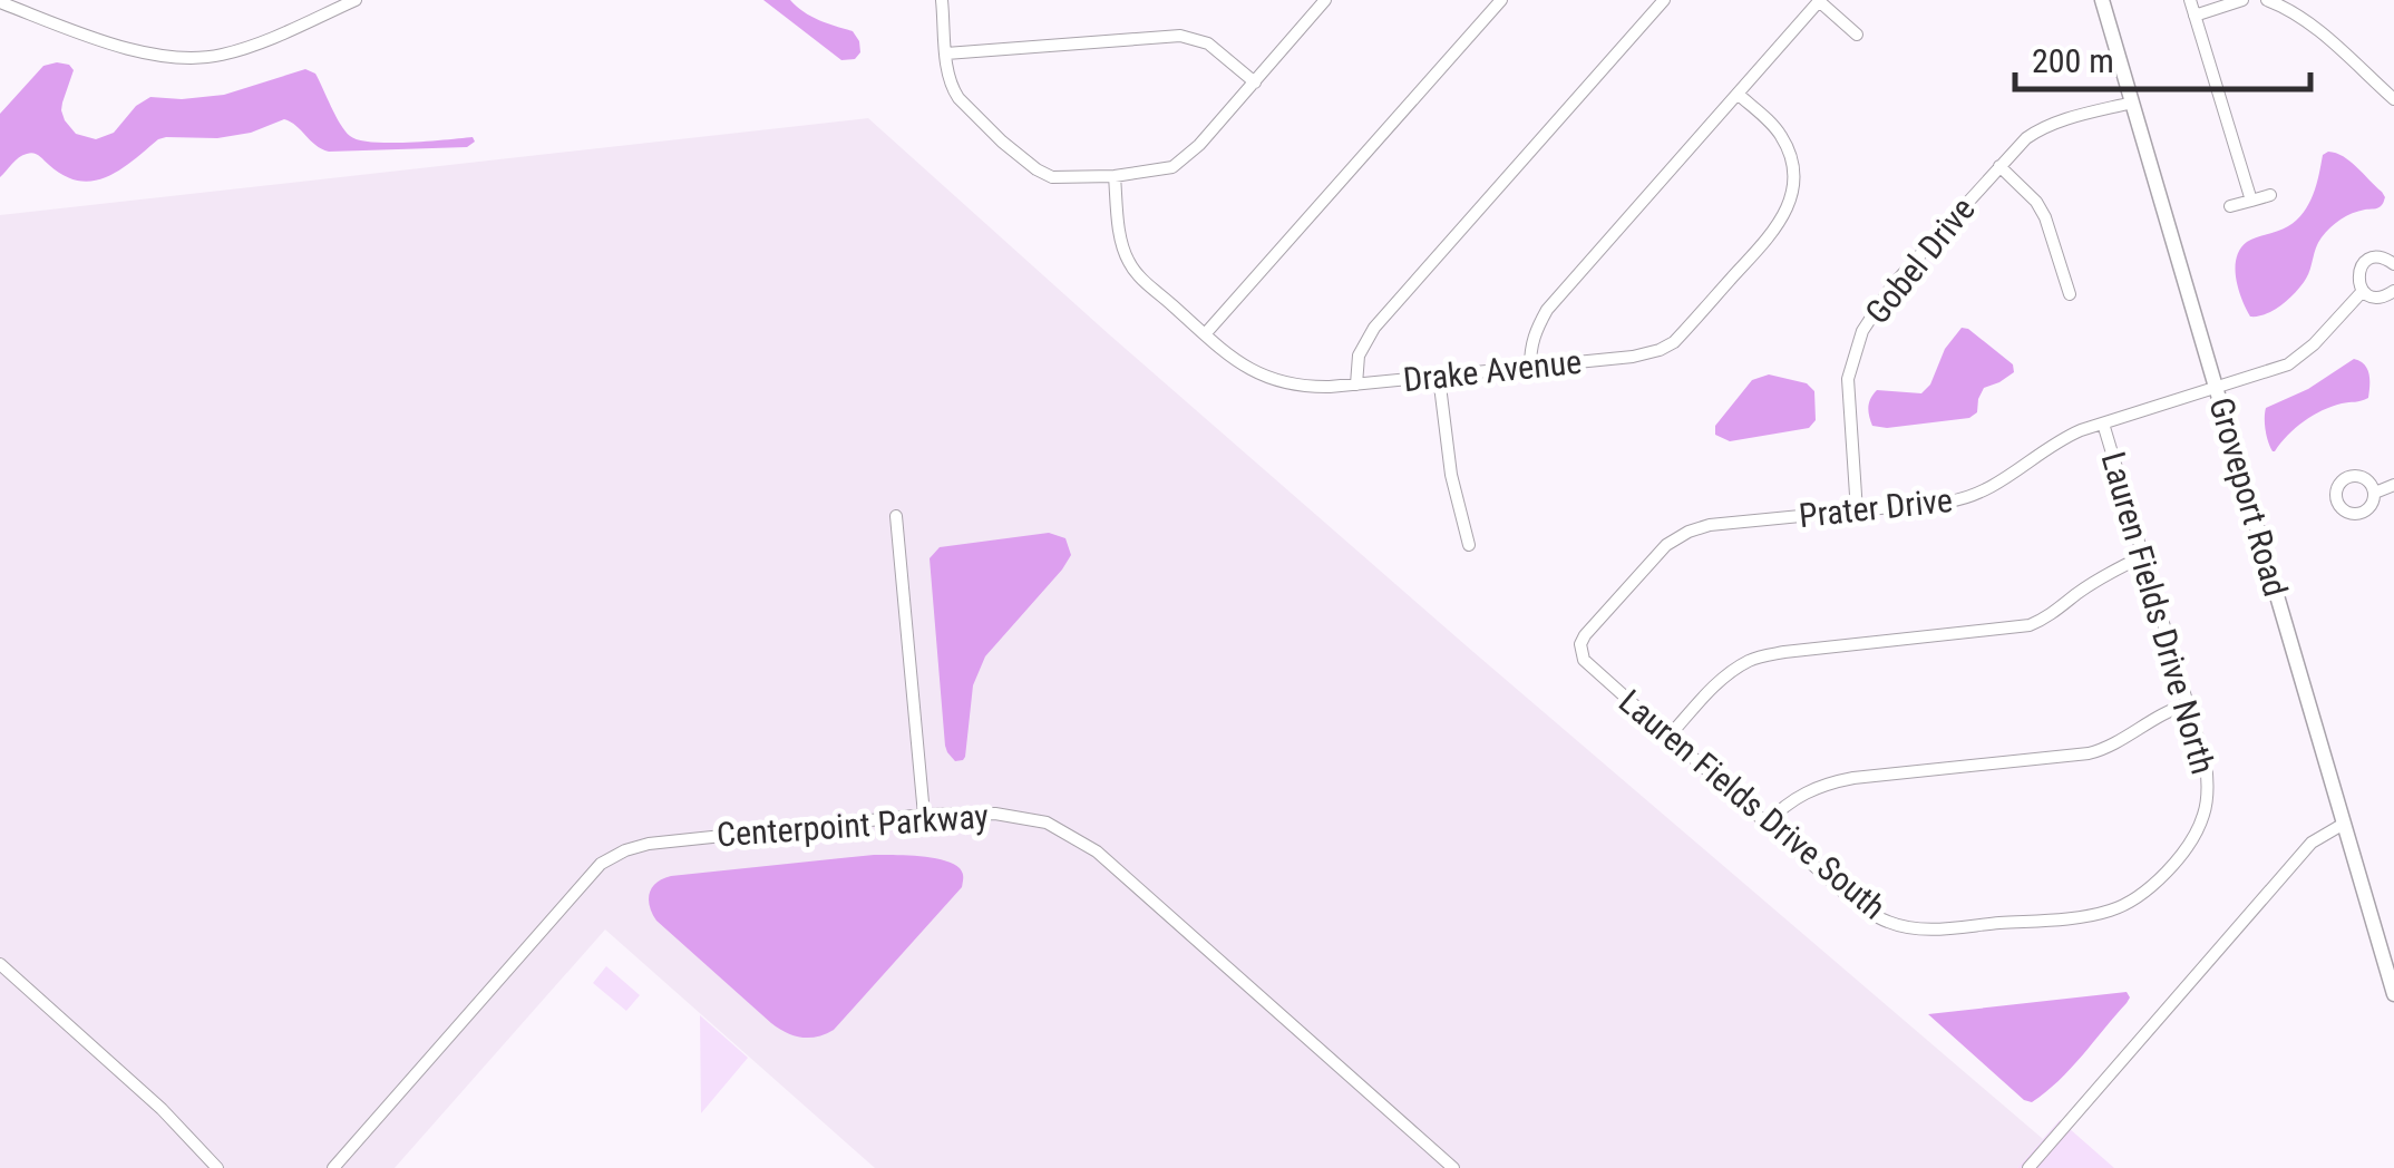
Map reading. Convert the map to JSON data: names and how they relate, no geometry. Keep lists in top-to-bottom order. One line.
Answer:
{"streets":{"main road":["Groveport Road"],"street":["Gobel Drive","Drake Avenue","Prater Drive","Lauren Fields Drive North","Lauren Fields Drive South","Centerpoint Parkway"]},"crossings":[["Gobel Drive","Groveport Road"],["Gobel Drive","Prater Drive"],["Groveport Road","Prater Drive"],["Prater Drive","Lauren Fields Drive North"],["Prater Drive","Lauren Fields Drive South"],["Lauren Fields Drive North","Lauren Fields Drive South"]],"scale_bar":"200 m"}
